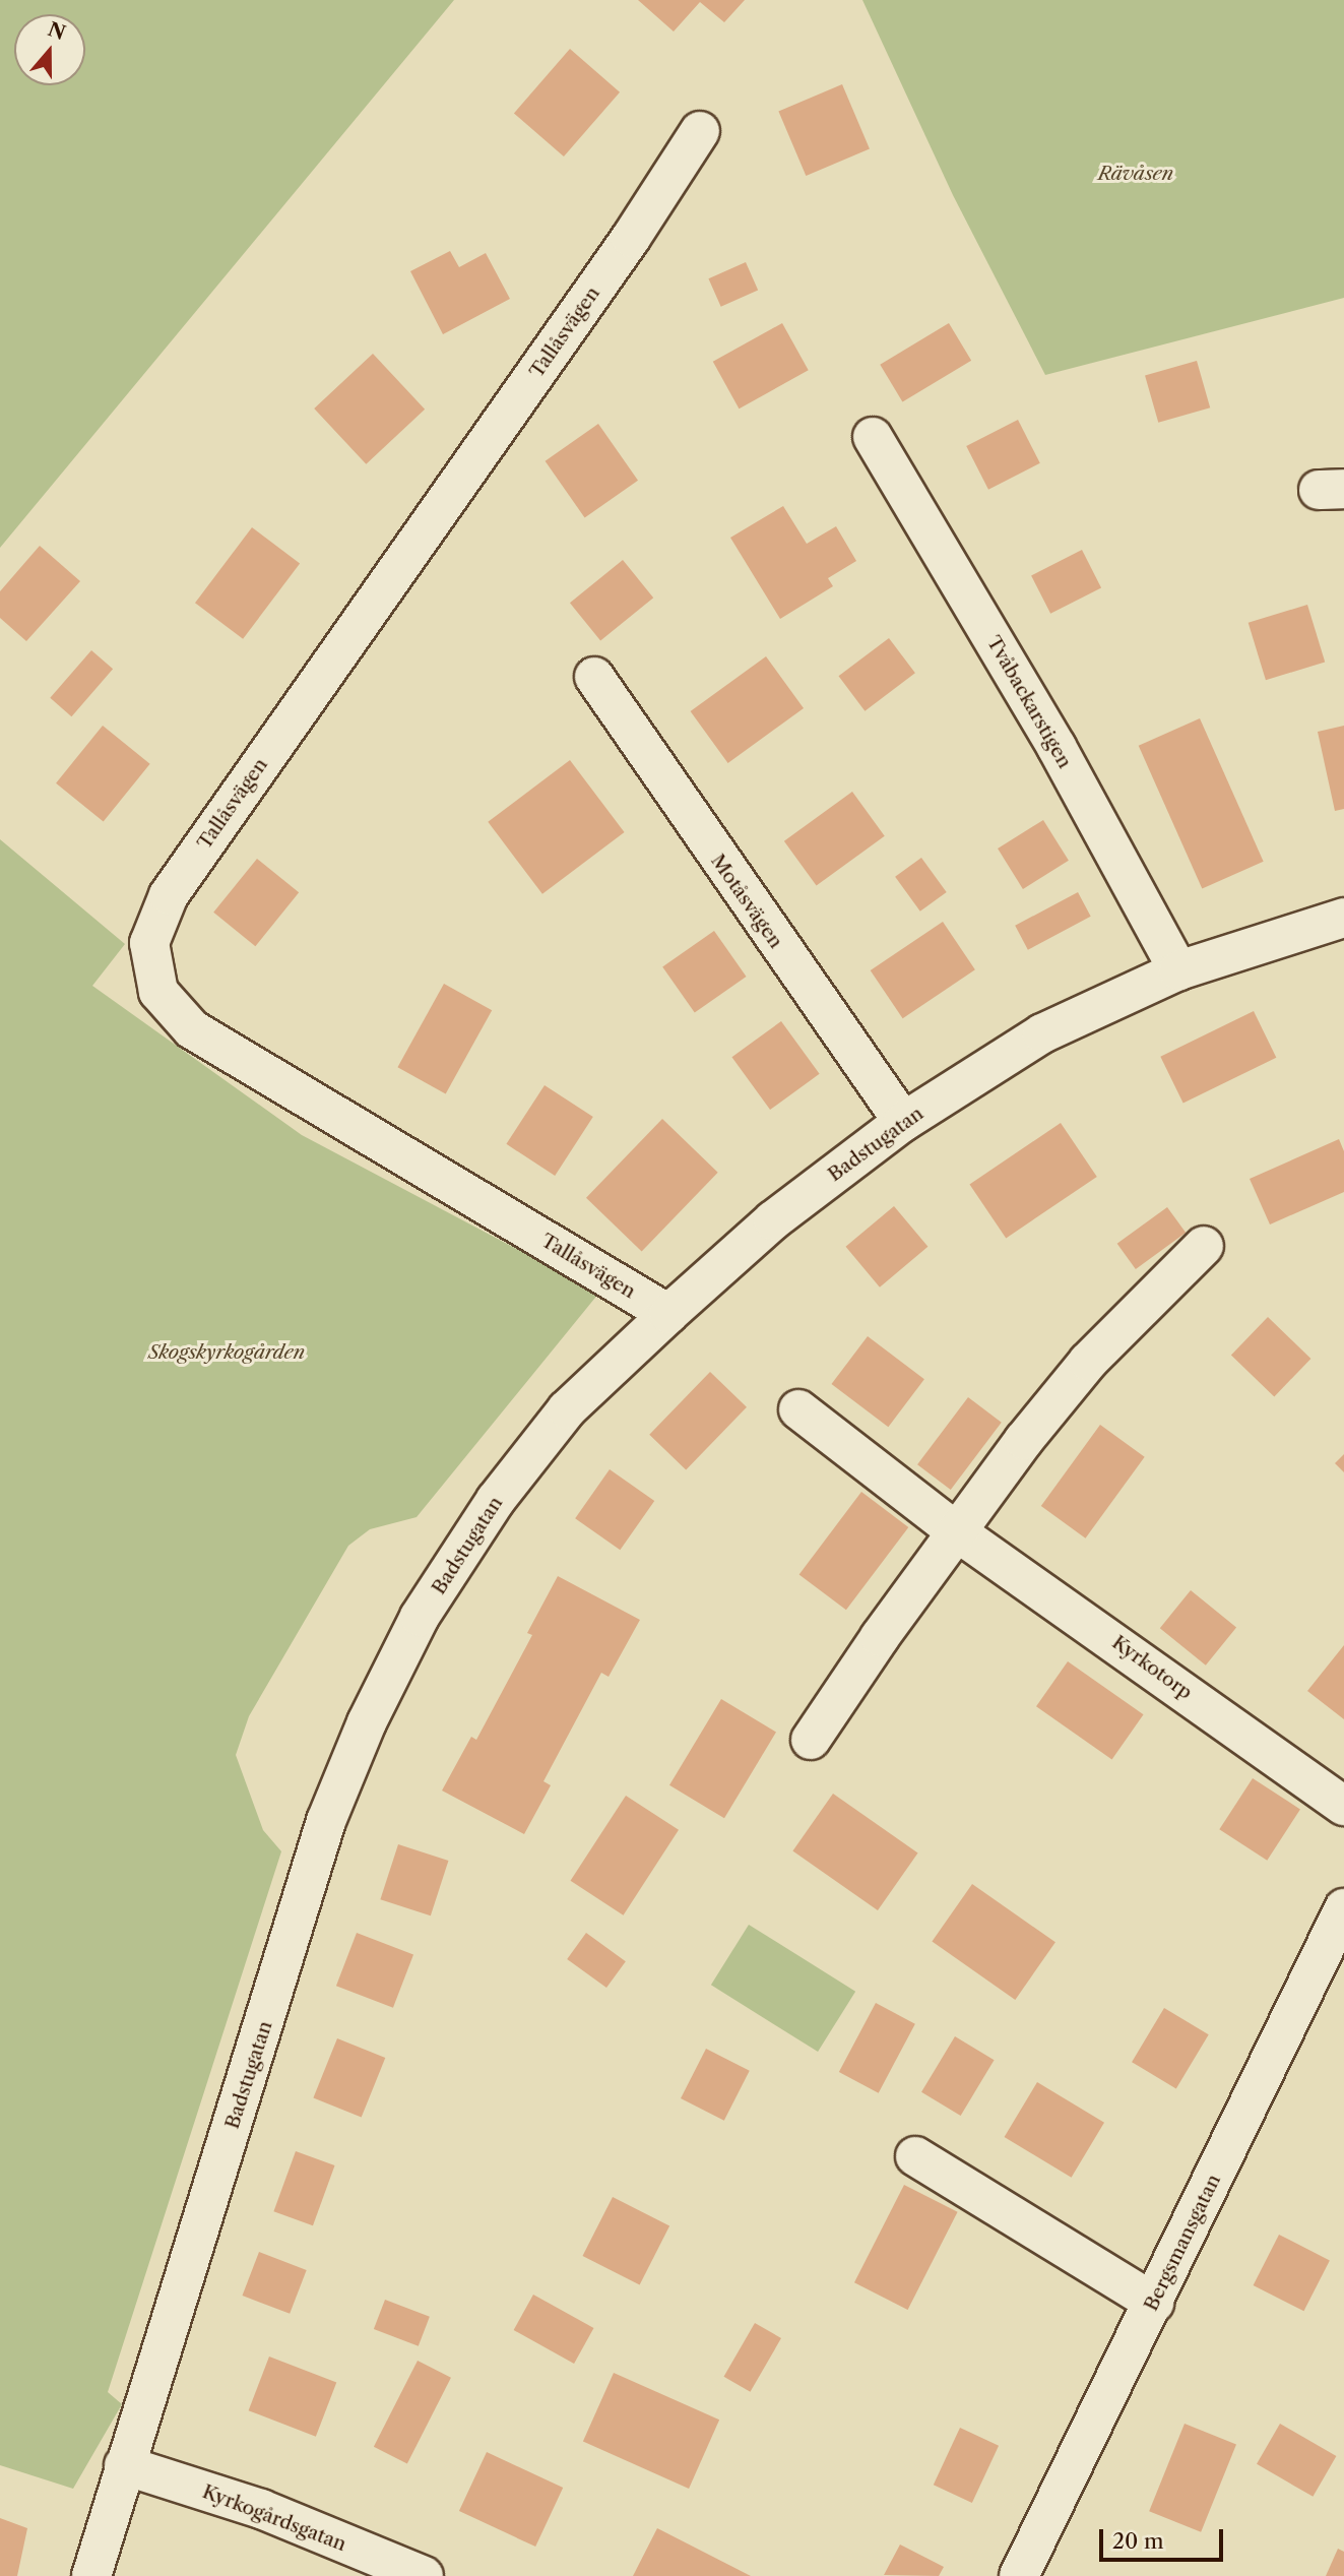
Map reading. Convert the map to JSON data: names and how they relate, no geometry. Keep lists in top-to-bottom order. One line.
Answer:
{"streets":{"street":["Tallåsvägen","Tvåbackarstigen","Motåsvägen","Badstugatan","Kyrkotorp","Bergsmansgatan","Kyrkogårdsgatan"]},"crossings":[["Tallåsvägen","Badstugatan"],["Tvåbackarstigen","Badstugatan"],["Motåsvägen","Badstugatan"],["Badstugatan","Kyrkogårdsgatan"]],"parks":["Rävåsen","Skogskyrkogården"],"scale_bar":"20 m","north":"top"}
